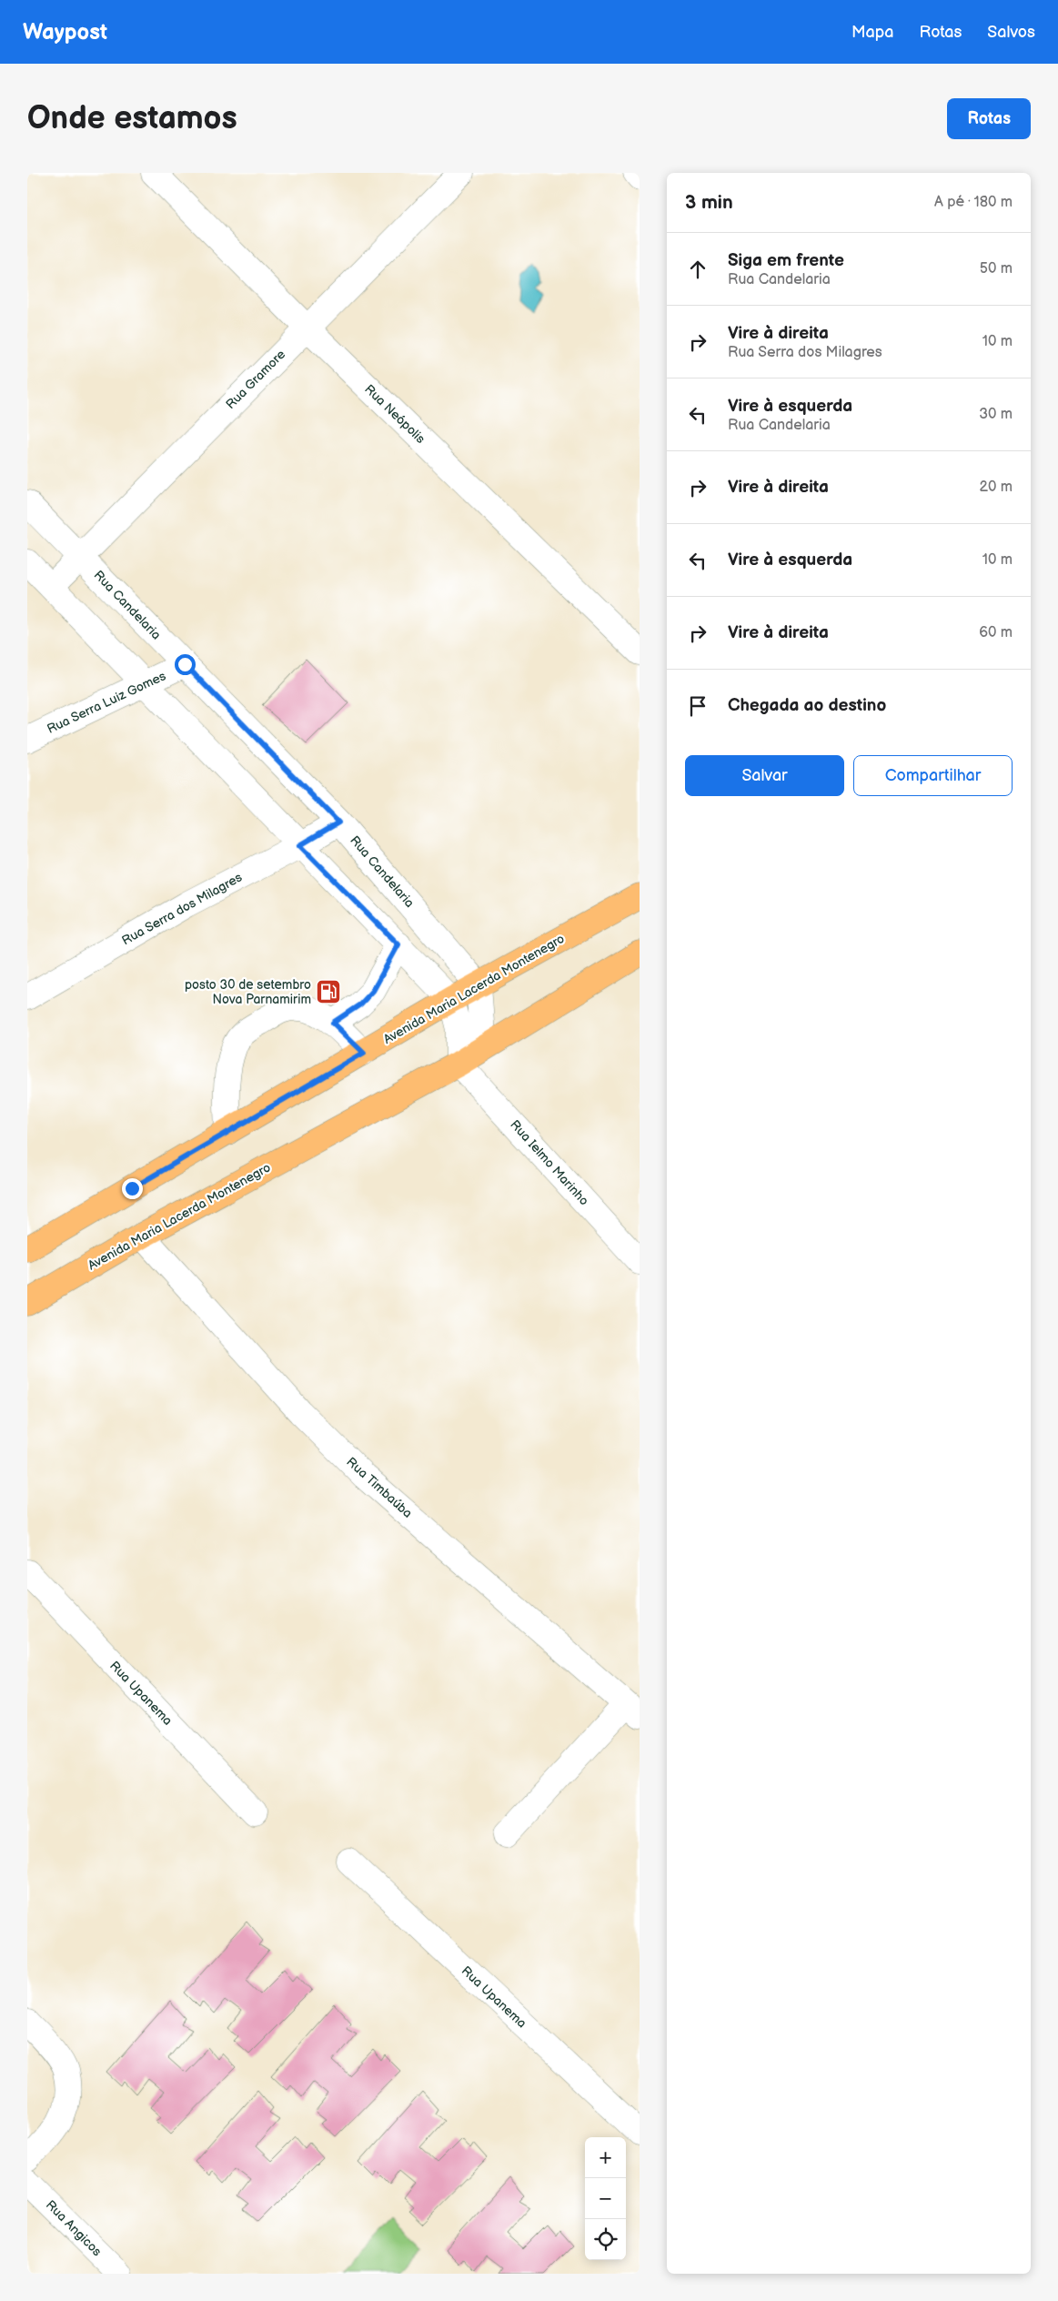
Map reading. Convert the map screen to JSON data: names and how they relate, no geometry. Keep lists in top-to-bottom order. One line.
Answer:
{"streets":{"main road":["Avenida Maria Lacerda Montenegro"],"street":["Rua Gramore","Rua Neópolis","Rua Candelaria","Rua Serra Luiz Gomes","Rua Serra dos Milagres","Rua Ielmo Marinho","Rua Timbaúba","Rua Upanema","Rua Angicos"]},"crossings":[["Rua Gramore","Rua Neópolis"],["Rua Gramore","Rua Candelaria"],["Rua Candelaria","Rua Serra Luiz Gomes"],["Rua Candelaria","Rua Serra dos Milagres"],["Rua Candelaria","Avenida Maria Lacerda Montenegro"],["Avenida Maria Lacerda Montenegro","Rua Ielmo Marinho"],["Avenida Maria Lacerda Montenegro","Rua Timbaúba"]],"places":{"fuel station":["posto 30 de setembro Nova Parnamirim"]},"page":{"header":"Waypost","nav":["Mapa","Rotas","Salvos"],"buttons":["Rotas",["Salvar","Compartilhar"]],"title":"Onde estamos","heading":["3 min","A pé · 180 m"],"list":[["Siga em frente","Rua Candelaria","50 m"],["Vire à direita","Rua Serra dos Milagres","10 m"],["Vire à esquerda","Rua Candelaria","30 m"],["Vire à direita","20 m"],["Vire à esquerda","10 m"],["Vire à direita","60 m"],"Chegada ao destino"],"map_buttons":["+","−"]}}
